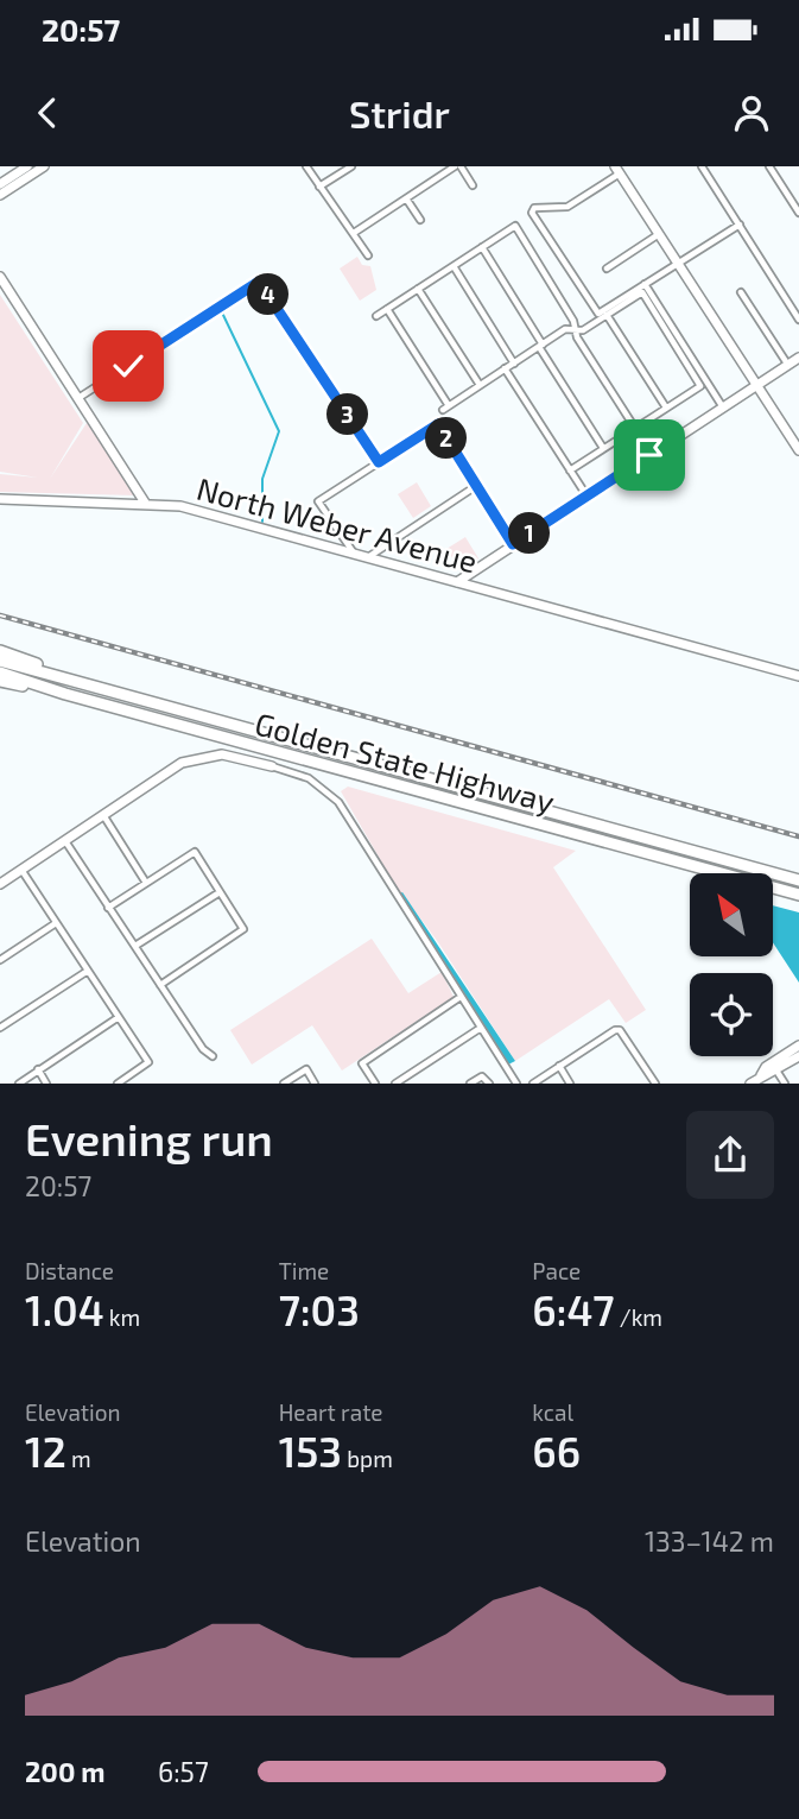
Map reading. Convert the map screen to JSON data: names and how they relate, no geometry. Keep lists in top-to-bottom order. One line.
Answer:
{"streets":{"highway":["Golden State Highway"],"main road":["North Weber Avenue"]},"north":"top left","page":{"status":"20:57","header":"Stridr","pins":["4","3","2","1"],"heading":["Evening run","20:57"],"stats":[["Distance","1.04 km"],["Time","7:03"],["Pace","6:47 /km"],["Elevation","12 m"],["Heart rate","153 bpm"],["kcal","66"]],"chart":["Elevation","133–142 m"],"list":[{"name":"200 m","note":"6:57"}]}}
